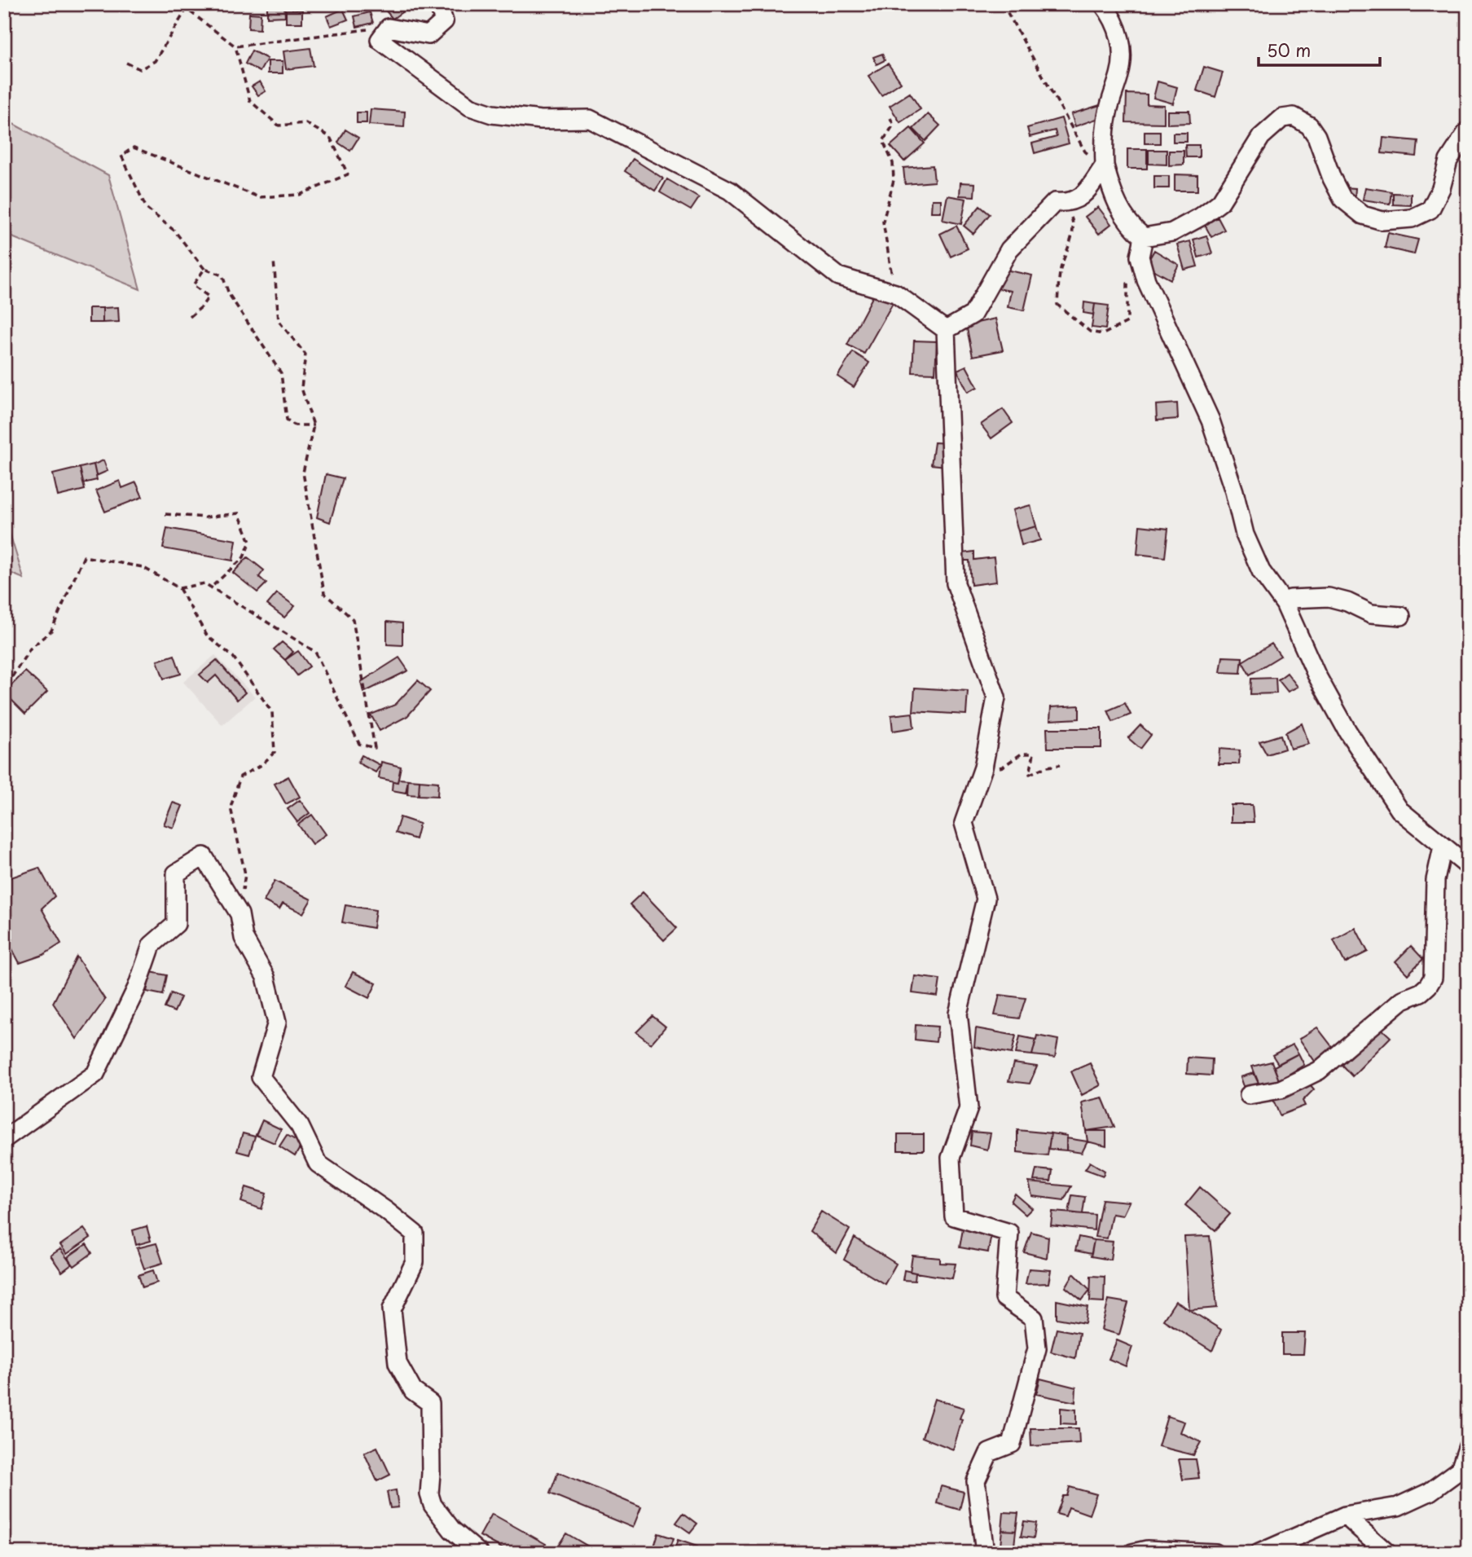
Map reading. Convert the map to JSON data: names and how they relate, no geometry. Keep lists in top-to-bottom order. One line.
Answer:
{"scale_bar":"50 m"}
